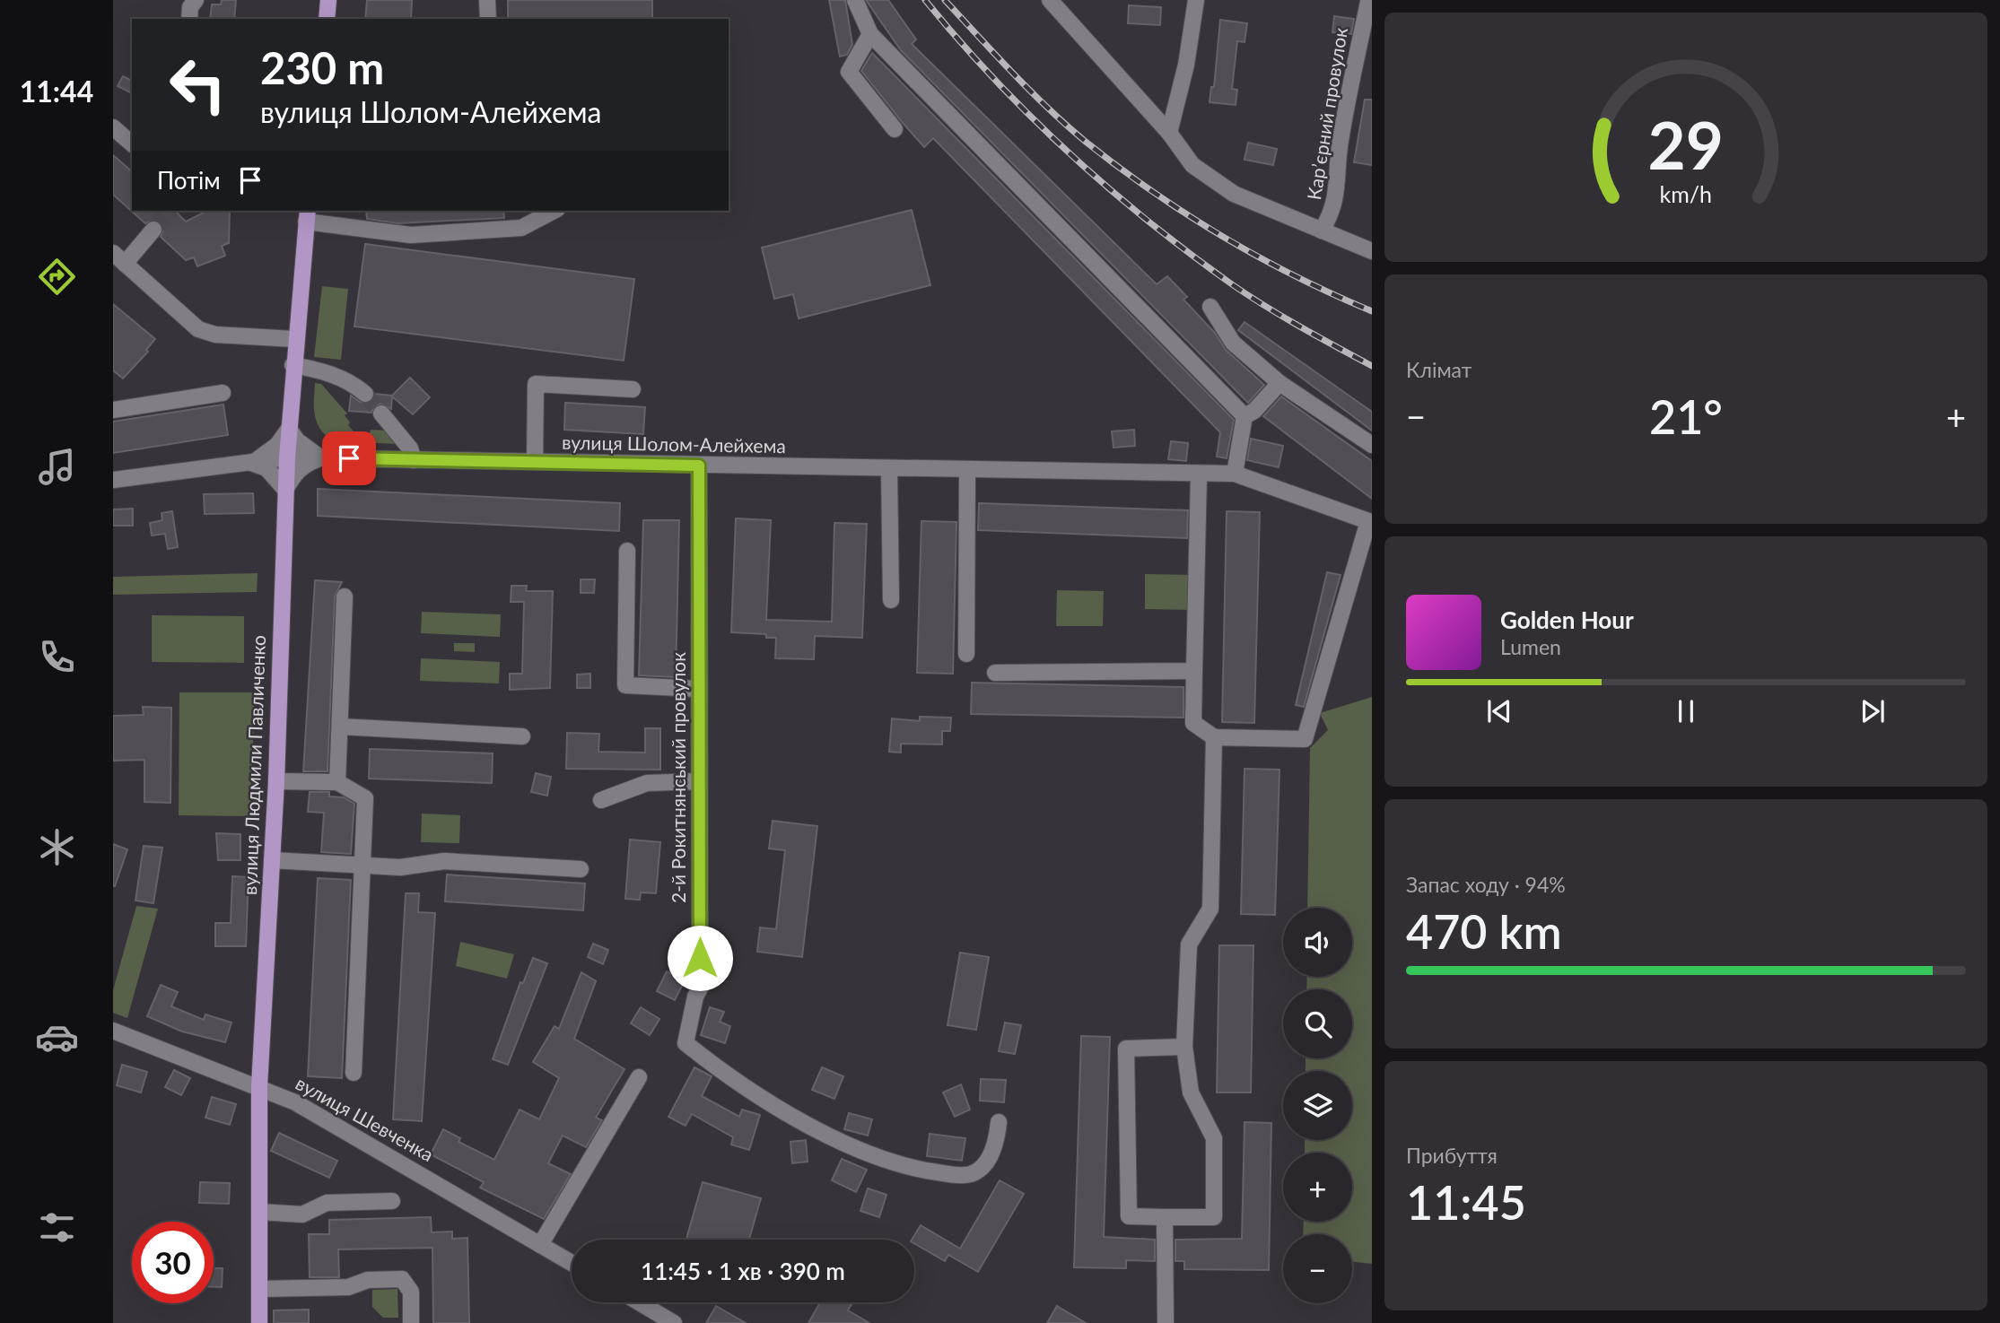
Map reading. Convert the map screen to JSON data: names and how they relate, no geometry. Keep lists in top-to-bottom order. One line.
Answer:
{"streets":{"main road":["вулиця Людмили Павличенко"],"street":["Карʼєрний провулок","вулиця Шолом-Алейхема","2-й Рокитнянський провулок","вулиця Шевченка"]},"crossings":[["вулиця Шолом-Алейхема","вулиця Людмили Павличенко"],["вулиця Шолом-Алейхема","2-й Рокитнянський провулок"],["вулиця Людмили Павличенко","вулиця Шевченка"]],"page":{"tabs":"11:44","turn":["230 m","вулиця Шолом-Алейхема"],"then":"Потім","tile":["Клімат",["Запас ходу · 94%","470 km"],["Прибуття","11:45"]],"heat":["−","21°","+"],"song":["Golden Hour","Lumen"],"map_buttons":["+","−"],"limit":"30","trip":"11:45 · 1 хв · 390 m","gauge":["29","km/h"]}}
